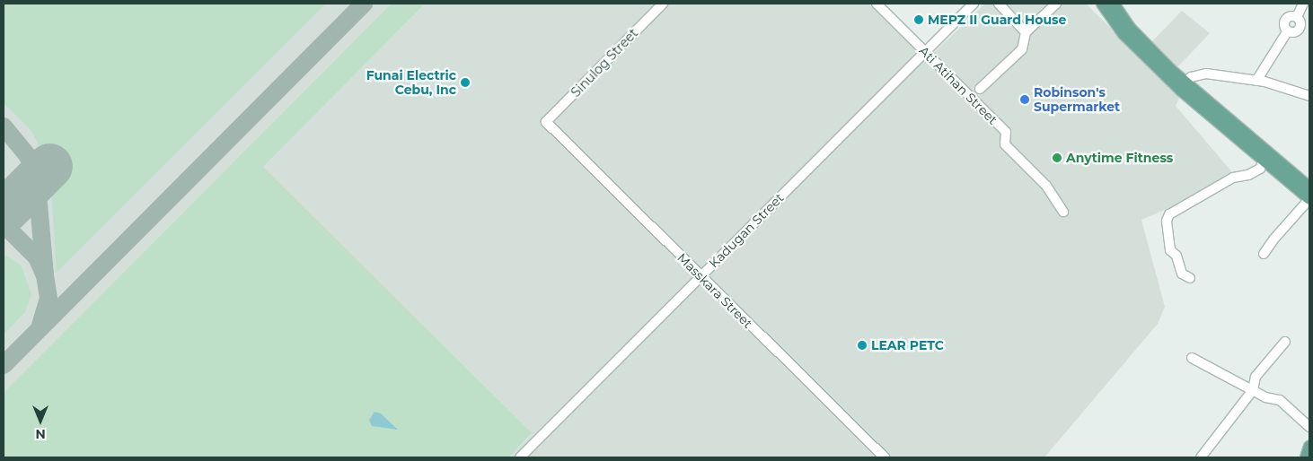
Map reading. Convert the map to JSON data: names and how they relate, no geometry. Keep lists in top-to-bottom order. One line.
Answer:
{"streets":{"street":["Sinulog Street","Ati Atihan Street","Kadugan Street","Masskara Street"]},"crossings":[["Sinulog Street","Masskara Street"],["Ati Atihan Street","Kadugan Street"],["Kadugan Street","Masskara Street"]],"places":["MEPZ II Guard House","Funai Electric Cebu, Inc","Robinson's Supermarket","Anytime Fitness","LEAR PETC"],"north":"bottom"}
